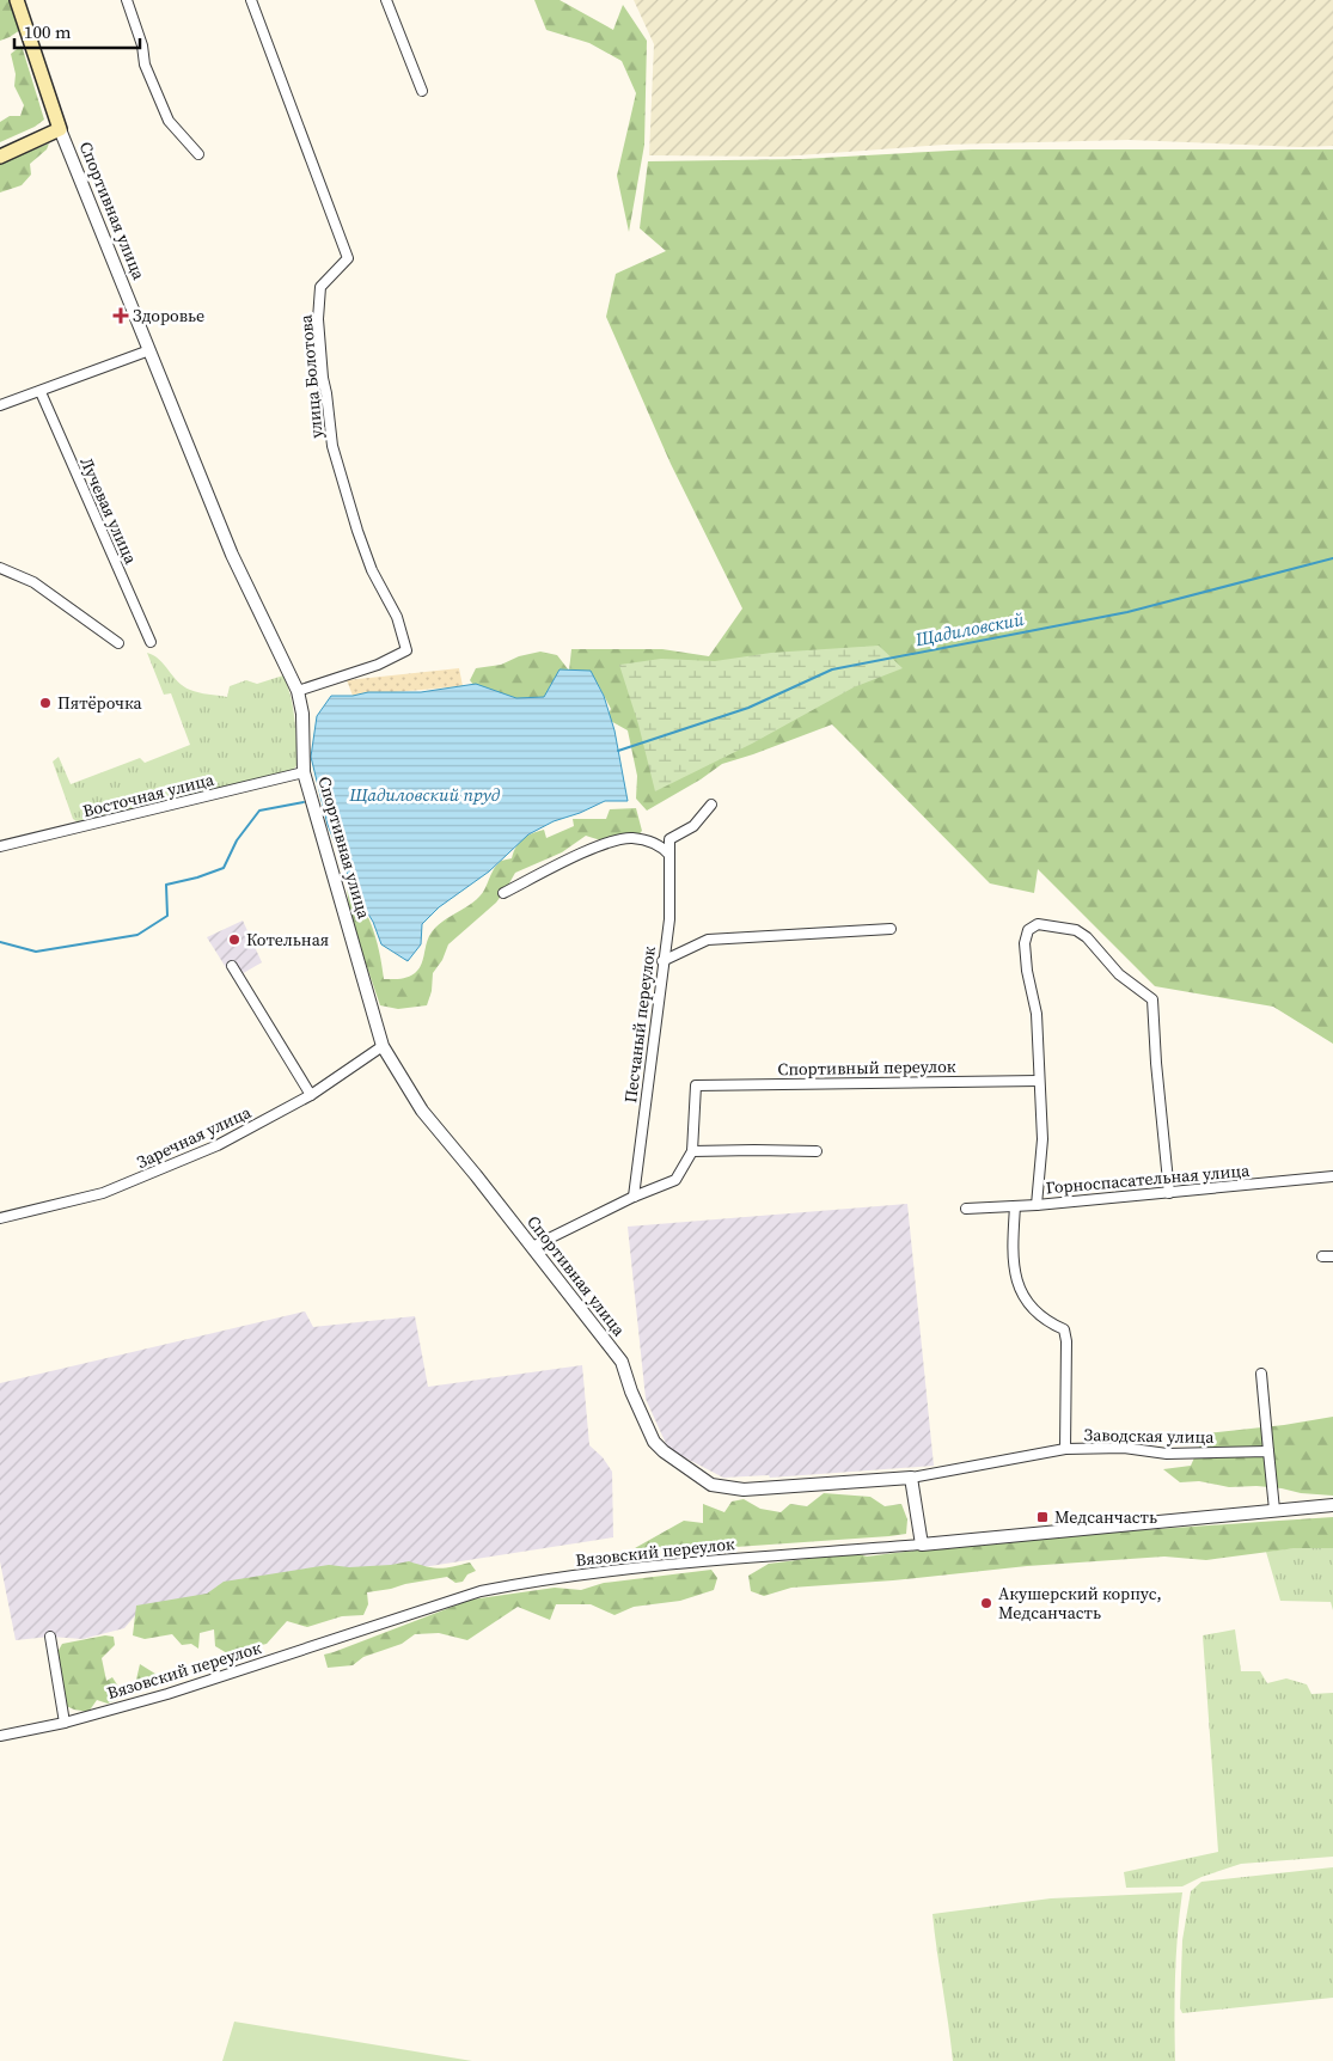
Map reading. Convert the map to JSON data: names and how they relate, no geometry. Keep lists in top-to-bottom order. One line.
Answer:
{"streets":{"main road":["Спортивная улица"],"street":["улица Болотова","Лучевая улица","Восточная улица","Песчаный переулок","Спортивный переулок","Заречная улица","Горноспасательная улица","Заводская улица","Вязовский переулок"]},"crossings":[["Спортивная улица","улица Болотова"],["Спортивная улица","Восточная улица"],["Спортивная улица","Заречная улица"],["Спортивная улица","Заводская улица"],["Горноспасательная улица","Заводская улица"]],"water":["Щадиловский","Щадиловский пруд"],"places":{"health":["Здоровье"],"other":["Пятёрочка","Котельная","Акушерский корпус, Медсанчасть"],"transit":["Медсанчасть"]},"scale_bar":"100 m"}
